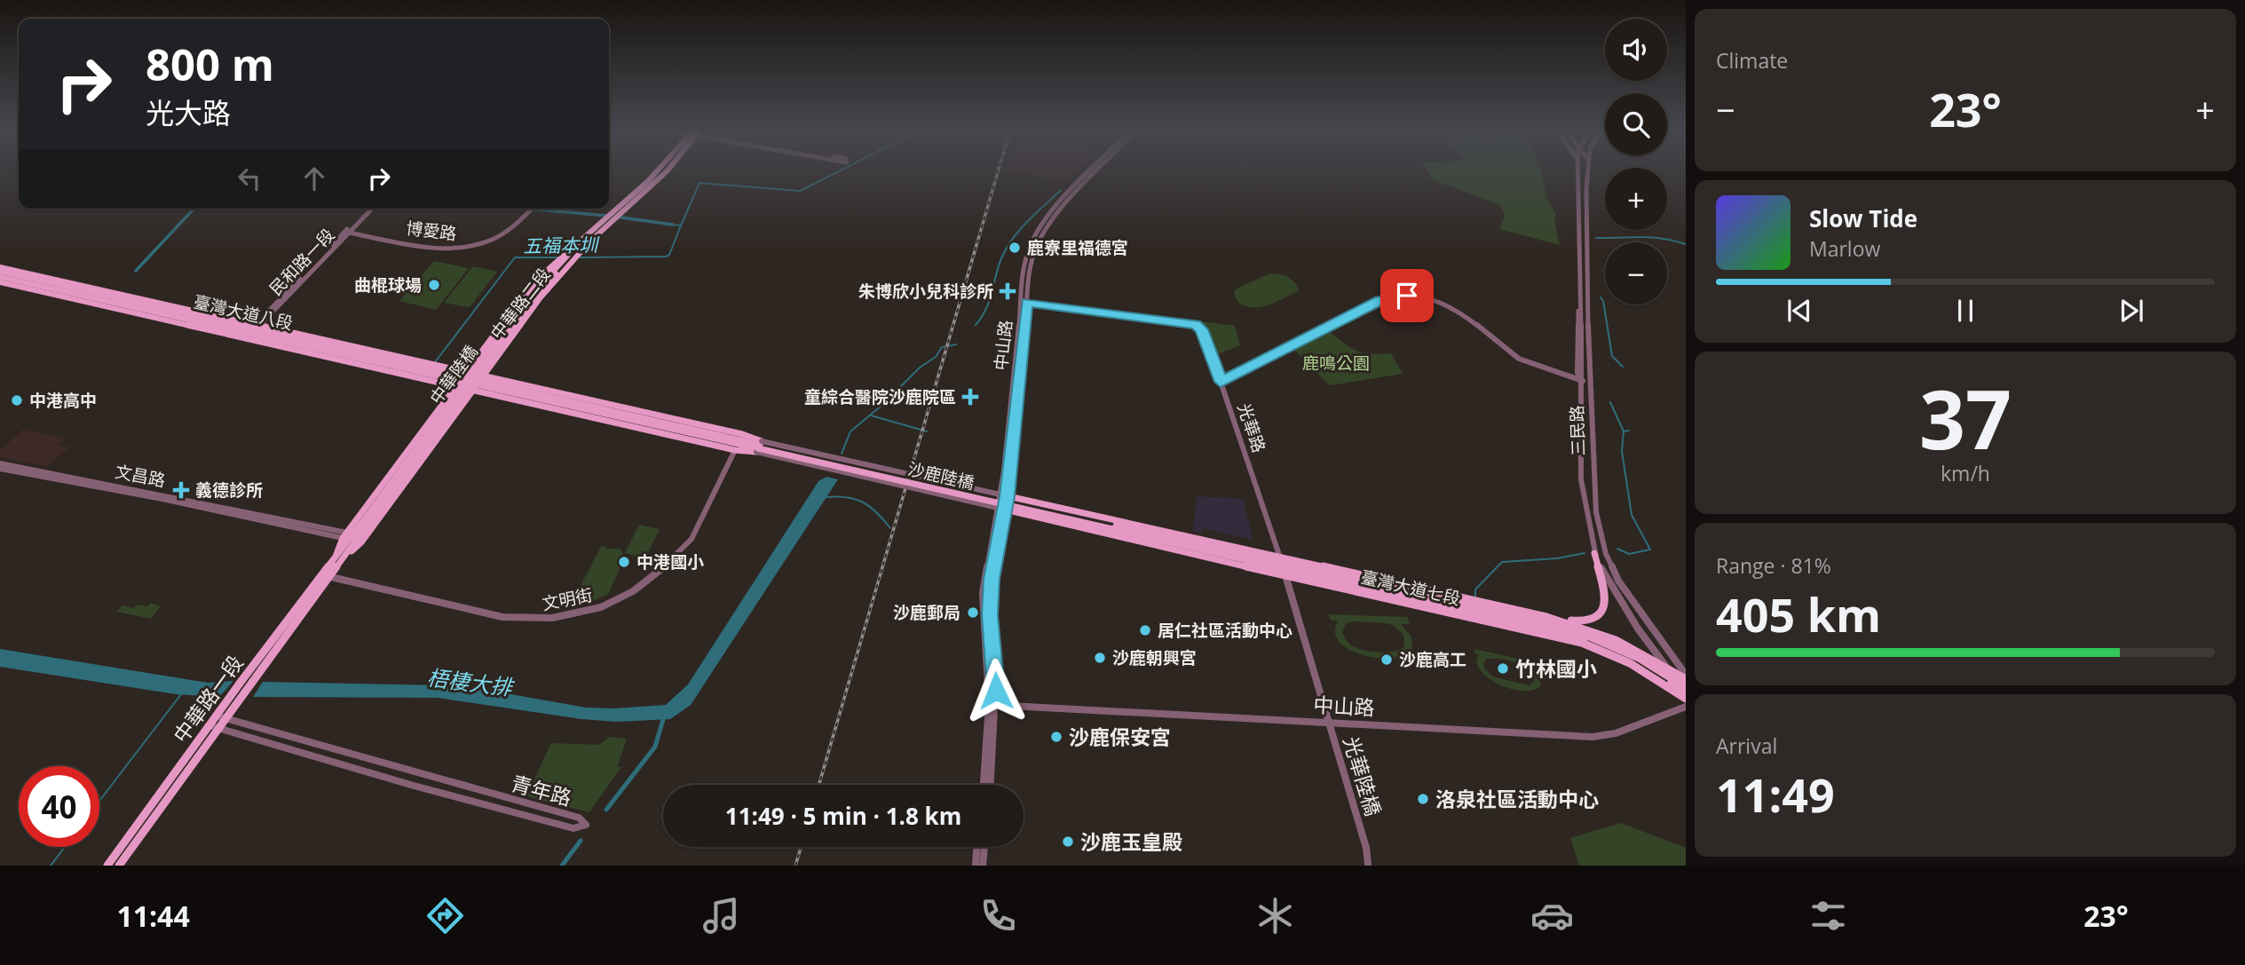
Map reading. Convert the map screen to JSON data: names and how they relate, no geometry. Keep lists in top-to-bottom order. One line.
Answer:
{"streets":{"main road":["中華路二段","臺灣大道八段","中華陸橋","沙鹿陸橋","臺灣大道七段","中華路一段"],"street":["博愛路","民和路一段","中山路","光華路","三民路","文昌路","文明街","光華陸橋","青年路"]},"crossings":[["博愛路","民和路一段"],["民和路一段","臺灣大道八段"],["中華路二段","臺灣大道八段"],["中華路二段","中華陸橋"],["中華路二段","中華路一段"],["臺灣大道八段","沙鹿陸橋"],["臺灣大道八段","文明街"],["臺灣大道八段","中華路一段"],["中山路","光華路"],["中山路","臺灣大道七段"],["中華陸橋","中華路一段"],["光華路","臺灣大道七段"],["光華路","光華陸橋"],["三民路","臺灣大道七段"],["文昌路","中華路一段"],["沙鹿陸橋","臺灣大道七段"],["文明街","中華路一段"],["中華路一段","青年路"]],"water":["五福本圳","梧棲大排"],"parks":["鹿鳴公園"],"places":{"other":["鹿寮里福德宮","曲棍球場","中港高中","中港國小","沙鹿郵局","居仁社區活動中心","沙鹿朝興宮","沙鹿高工","竹林國小","沙鹿保安宮","洛泉社區活動中心","沙鹿玉皇殿"],"health":["朱博欣小兒科診所","童綜合醫院沙鹿院區","義德診所"]},"page":{"tile":["Climate",["37","km/h"],["Range · 81%","405 km"],["Arrival","11:49"]],"map_buttons":["+","−"],"turn":["800 m","光大路"],"heat":["−","23°","+"],"song":["Slow Tide","Marlow"],"limit":"40","trip":"11:49 · 5 min · 1.8 km","tabs":["11:44","23°"]}}
